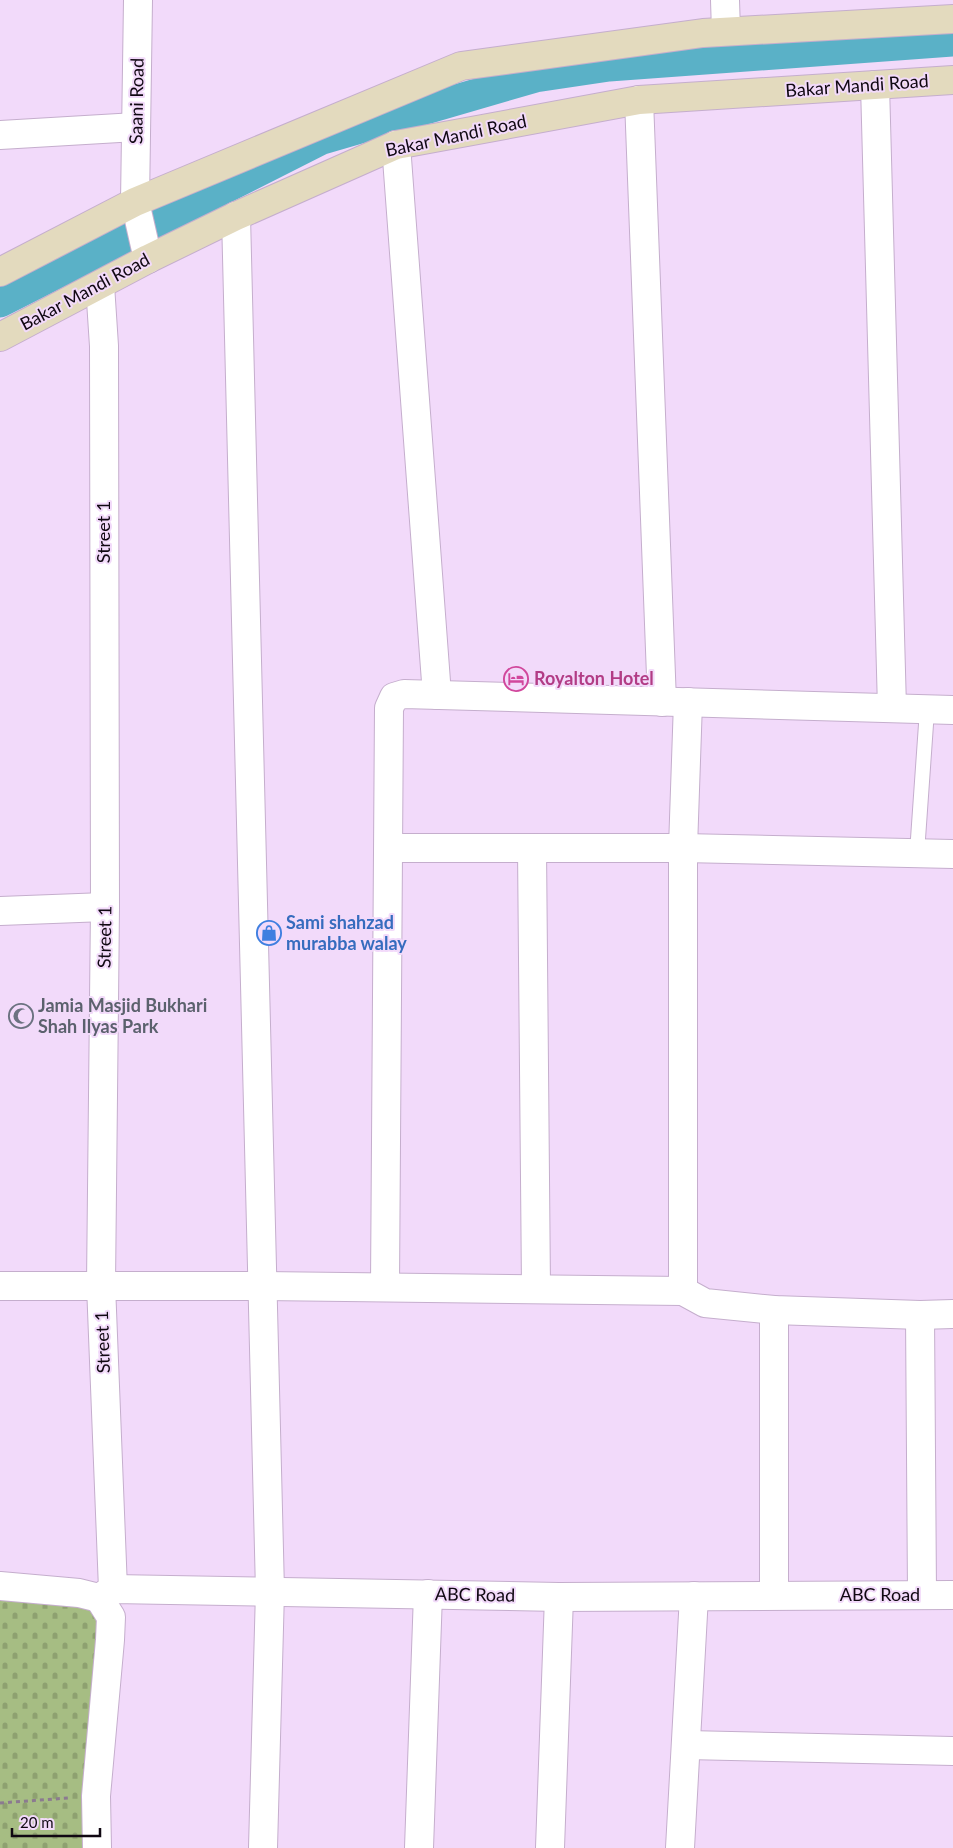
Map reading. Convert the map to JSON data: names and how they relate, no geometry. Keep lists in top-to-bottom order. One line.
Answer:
{"streets":{"street":["Bakar Mandi Road","Saani Road","Street 1","ABC Road"]},"crossings":[["Bakar Mandi Road","Saani Road"],["Bakar Mandi Road","Street 1"],["Street 1","ABC Road"]],"places":{"hotel":["Royalton Hotel"],"shop":["Sami shahzad murabba walay"],"mosque":["Jamia Masjid Bukhari Shah Ilyas Park"]},"scale_bar":"20 m"}
